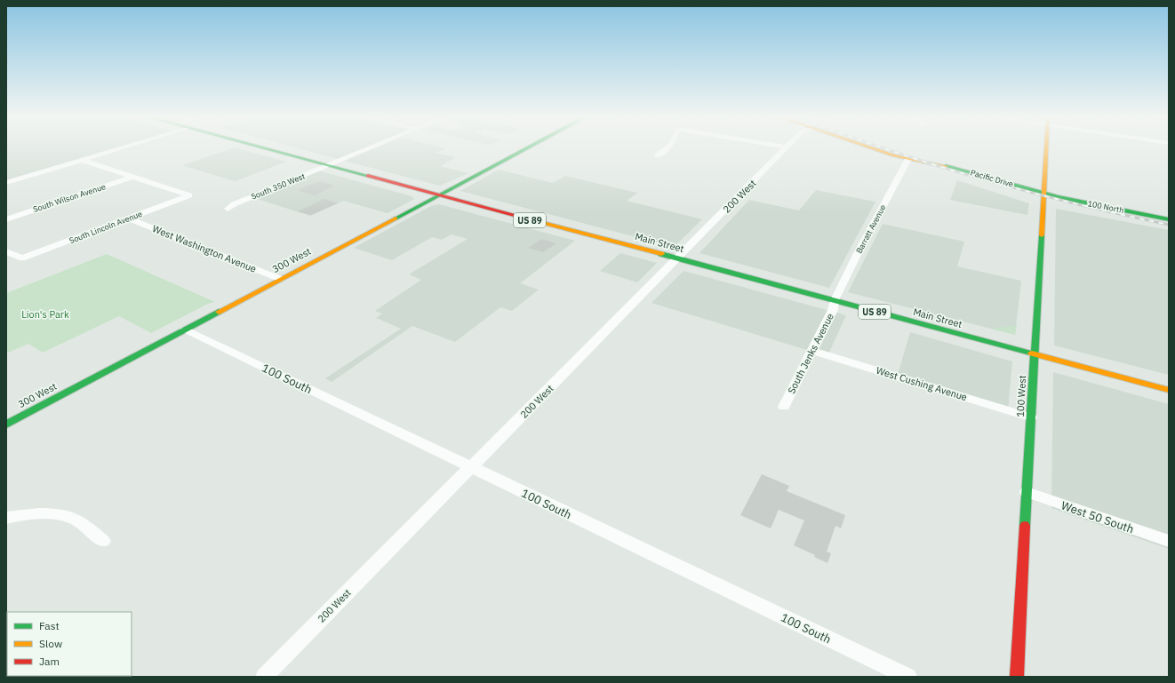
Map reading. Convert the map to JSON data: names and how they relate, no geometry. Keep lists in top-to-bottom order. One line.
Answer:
{"streets":{"street":["Pacific Drive","South 350 West","200 West","South Wilson Avenue","100 North","US 89","South Lincoln Avenue","Barratt Avenue","Main Street","West Washington Avenue","300 West","South Jenks Avenue","100 South","West Cushing Avenue","100 West","West 50 South"]},"crossings":[["Pacific Drive","100 North"],["Pacific Drive","Barratt Avenue"],["Pacific Drive","100 West"],["South 350 West","Main Street"],["200 West","Main Street"],["200 West","100 South"],["South Wilson Avenue","South Lincoln Avenue"],["100 North","100 West"],["South Lincoln Avenue","West Washington Avenue"],["Barratt Avenue","Main Street"],["Barratt Avenue","South Jenks Avenue"],["Main Street","300 West"],["Main Street","South Jenks Avenue"],["Main Street","100 West"],["West Washington Avenue","300 West"],["300 West","100 South"],["South Jenks Avenue","West Cushing Avenue"],["West Cushing Avenue","100 West"],["100 West","West 50 South"]],"parks":["Lion's Park"],"legend":["Fast","Slow","Jam"]}
